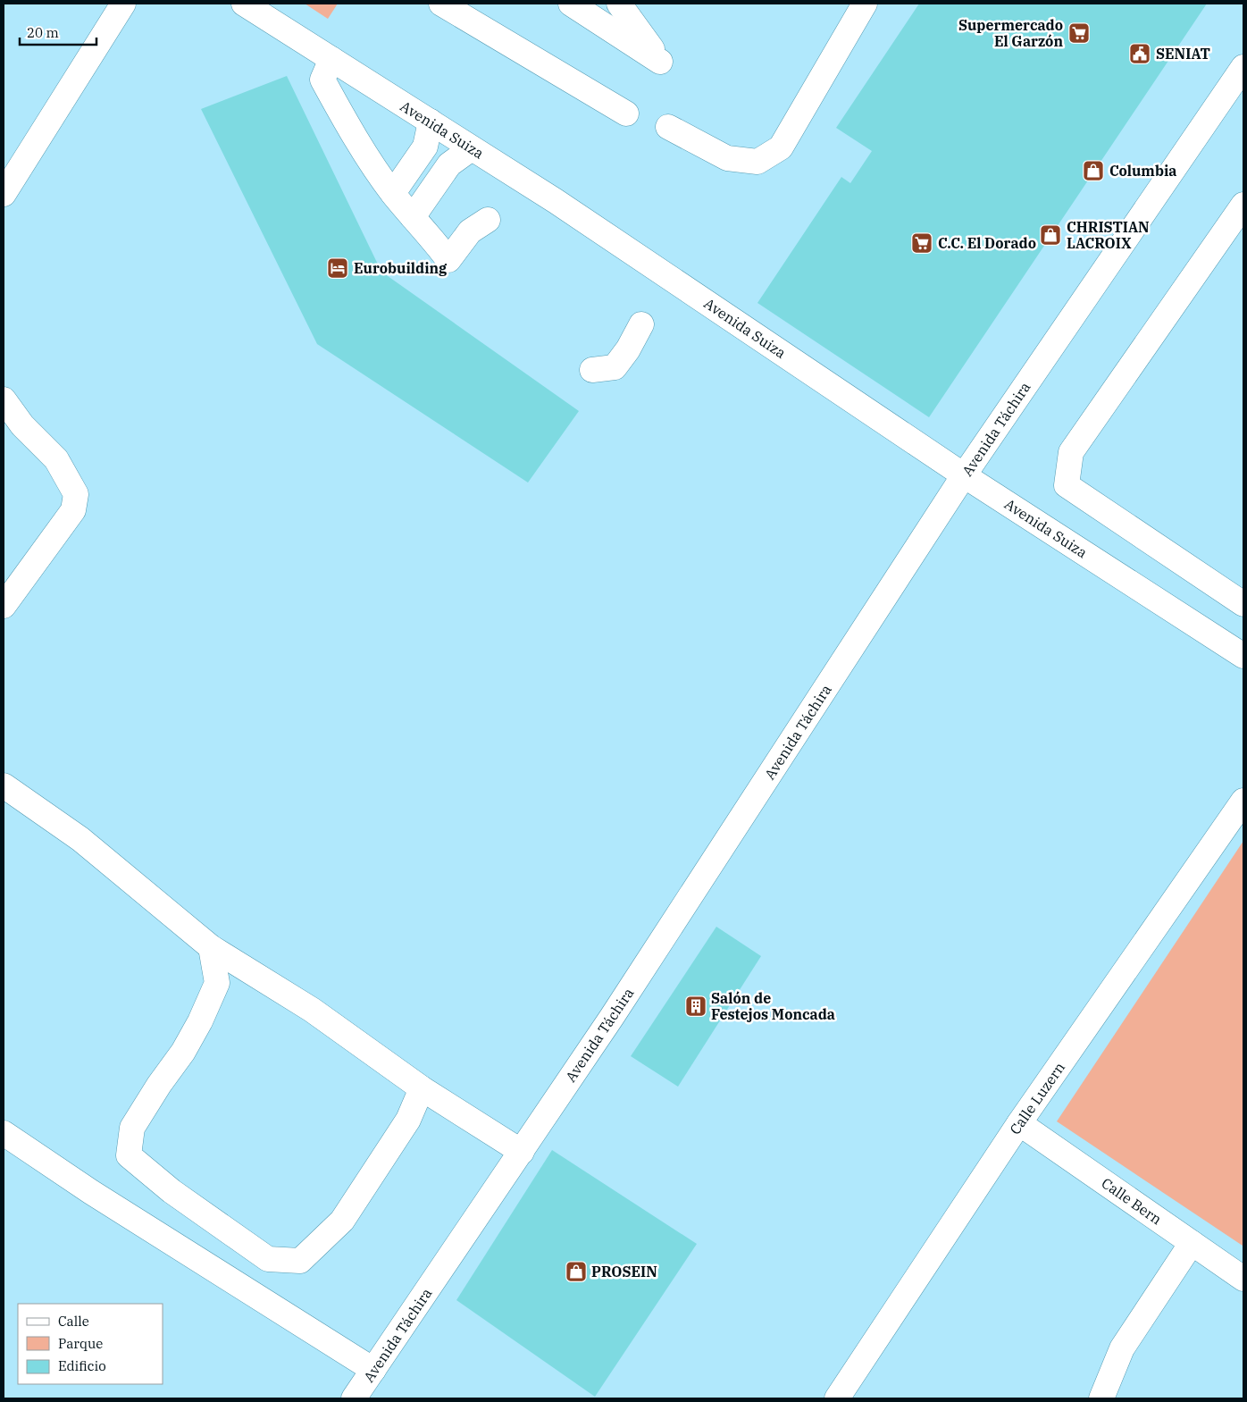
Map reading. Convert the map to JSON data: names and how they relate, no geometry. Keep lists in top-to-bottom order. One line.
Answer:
{"streets":{"street":["Avenida Suiza","Avenida Táchira","Calle Luzern","Calle Bern"]},"crossings":[["Avenida Suiza","Avenida Táchira"],["Calle Luzern","Calle Bern"]],"places":{"supermarket":["Supermercado El Garzón","C.C. El Dorado"],"public building":["SENIAT"],"shop":["Columbia","CHRISTIAN LACROIX","PROSEIN"],"hotel":["Eurobuilding"],"building":["Salón de Festejos Moncada"]},"legend":["Calle","Parque","Edificio"],"scale_bar":"20 m"}
